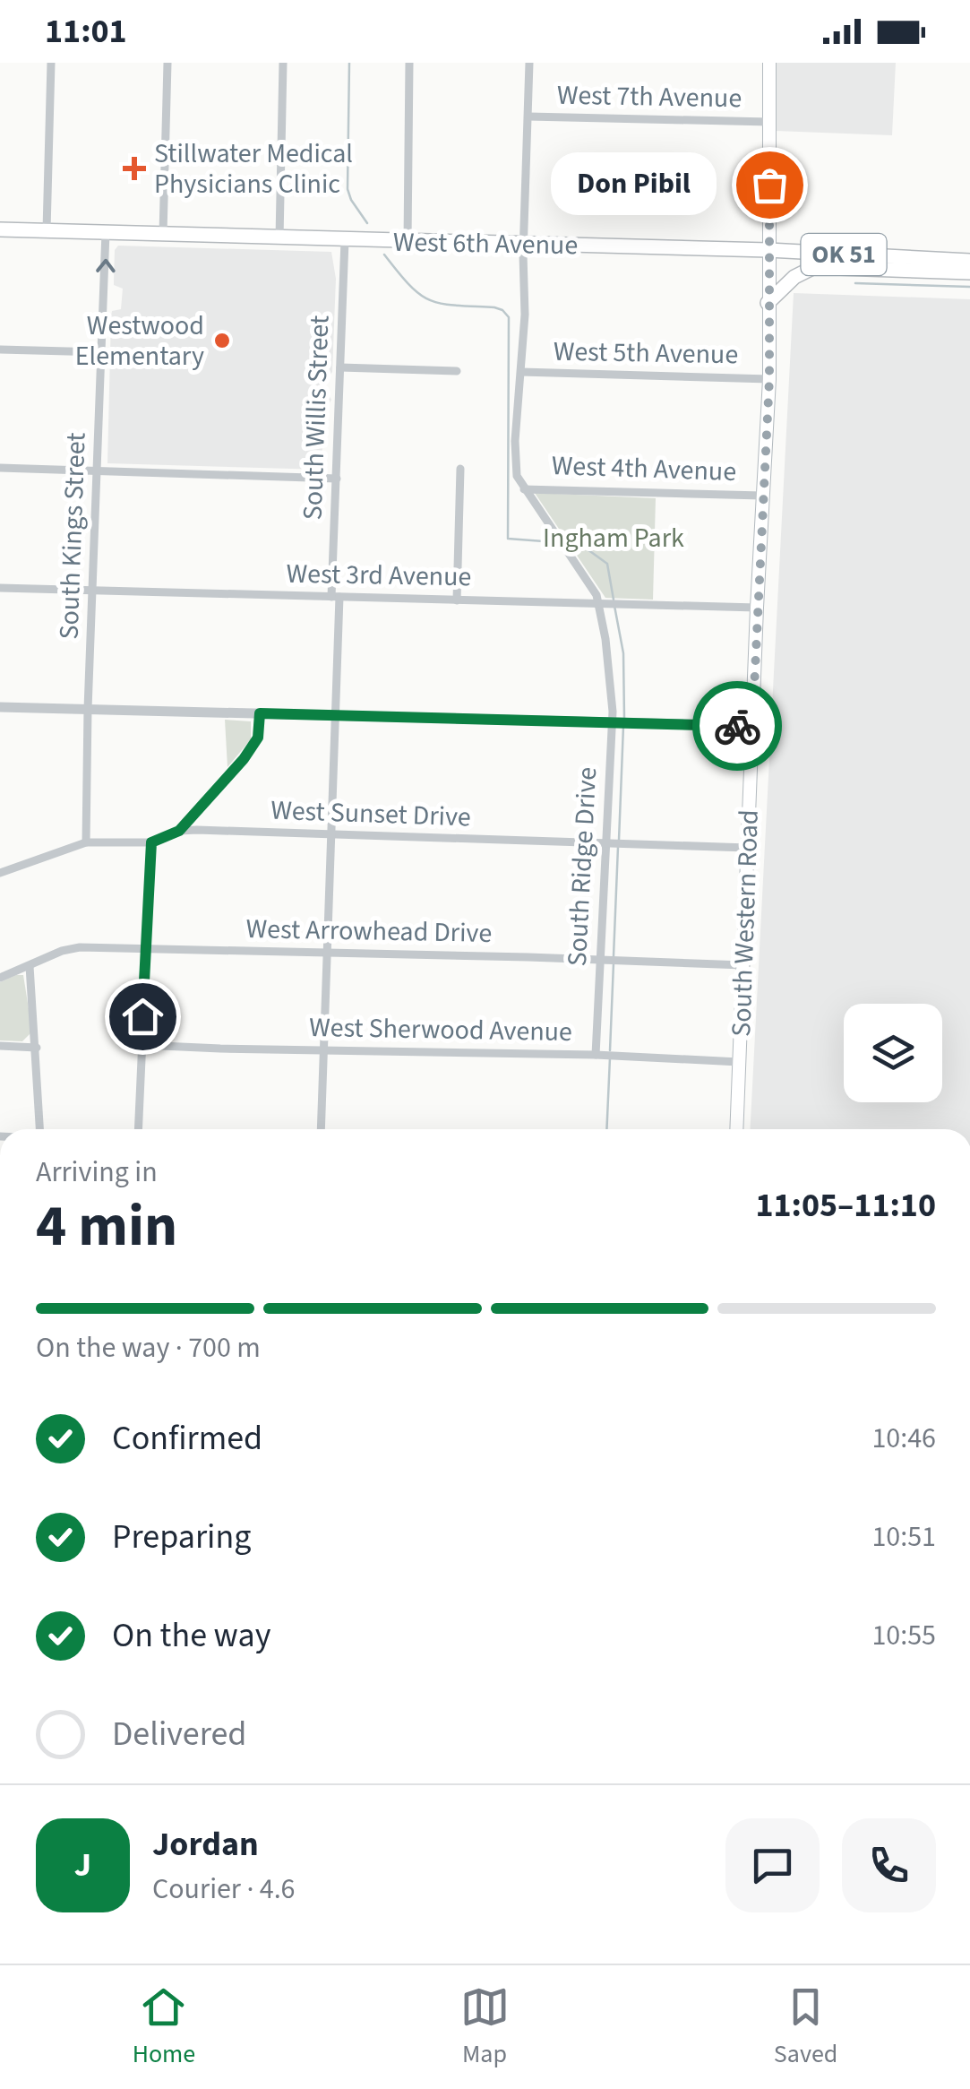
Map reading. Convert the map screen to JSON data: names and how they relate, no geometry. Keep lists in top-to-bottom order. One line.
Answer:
{"streets":{"highway":["West 6th Avenue","OK 51"],"main road":["South Western Road"],"street":["West 7th Avenue","West 5th Avenue","South Willis Street","West 4th Avenue","South Kings Street","West 3rd Avenue","West Sunset Drive","South Ridge Drive","West Arrowhead Drive","West Sherwood Avenue"]},"crossings":[["West 7th Avenue","South Ridge Drive"],["West 7th Avenue","South Western Road"],["West 6th Avenue","South Willis Street"],["West 6th Avenue","South Kings Street"],["West 6th Avenue","South Ridge Drive"],["West 6th Avenue","South Western Road"],["West 5th Avenue","South Ridge Drive"],["West 5th Avenue","South Western Road"],["South Willis Street","West 3rd Avenue"],["South Willis Street","West Sunset Drive"],["South Willis Street","West Arrowhead Drive"],["South Willis Street","West Sherwood Avenue"],["West 4th Avenue","South Ridge Drive"],["West 4th Avenue","South Western Road"],["South Kings Street","West 3rd Avenue"],["South Kings Street","West Sunset Drive"],["West 3rd Avenue","South Ridge Drive"],["West 3rd Avenue","South Western Road"],["West Sunset Drive","South Ridge Drive"],["West Sunset Drive","South Western Road"],["South Ridge Drive","West Arrowhead Drive"],["South Ridge Drive","West Sherwood Avenue"],["South Western Road","West Arrowhead Drive"],["South Western Road","West Sherwood Avenue"]],"parks":["Ingham Park"],"places":{"health":["Stillwater Medical Physicians Clinic"],"other":["Don Pibil","Westwood Elementary"]},"page":{"status":"11:01","bubble":"Don Pibil","heading":["4 min","Arriving in","11:05–11:10"],"panel":["Jordan","Courier · 4.6"],"bar":"On the way · 700 m","list":[["Confirmed","10:46"],["Preparing","10:51"],["On the way","10:55"],"Delivered"],"round":"J","tabs":["Home","Map","Saved"]}}
